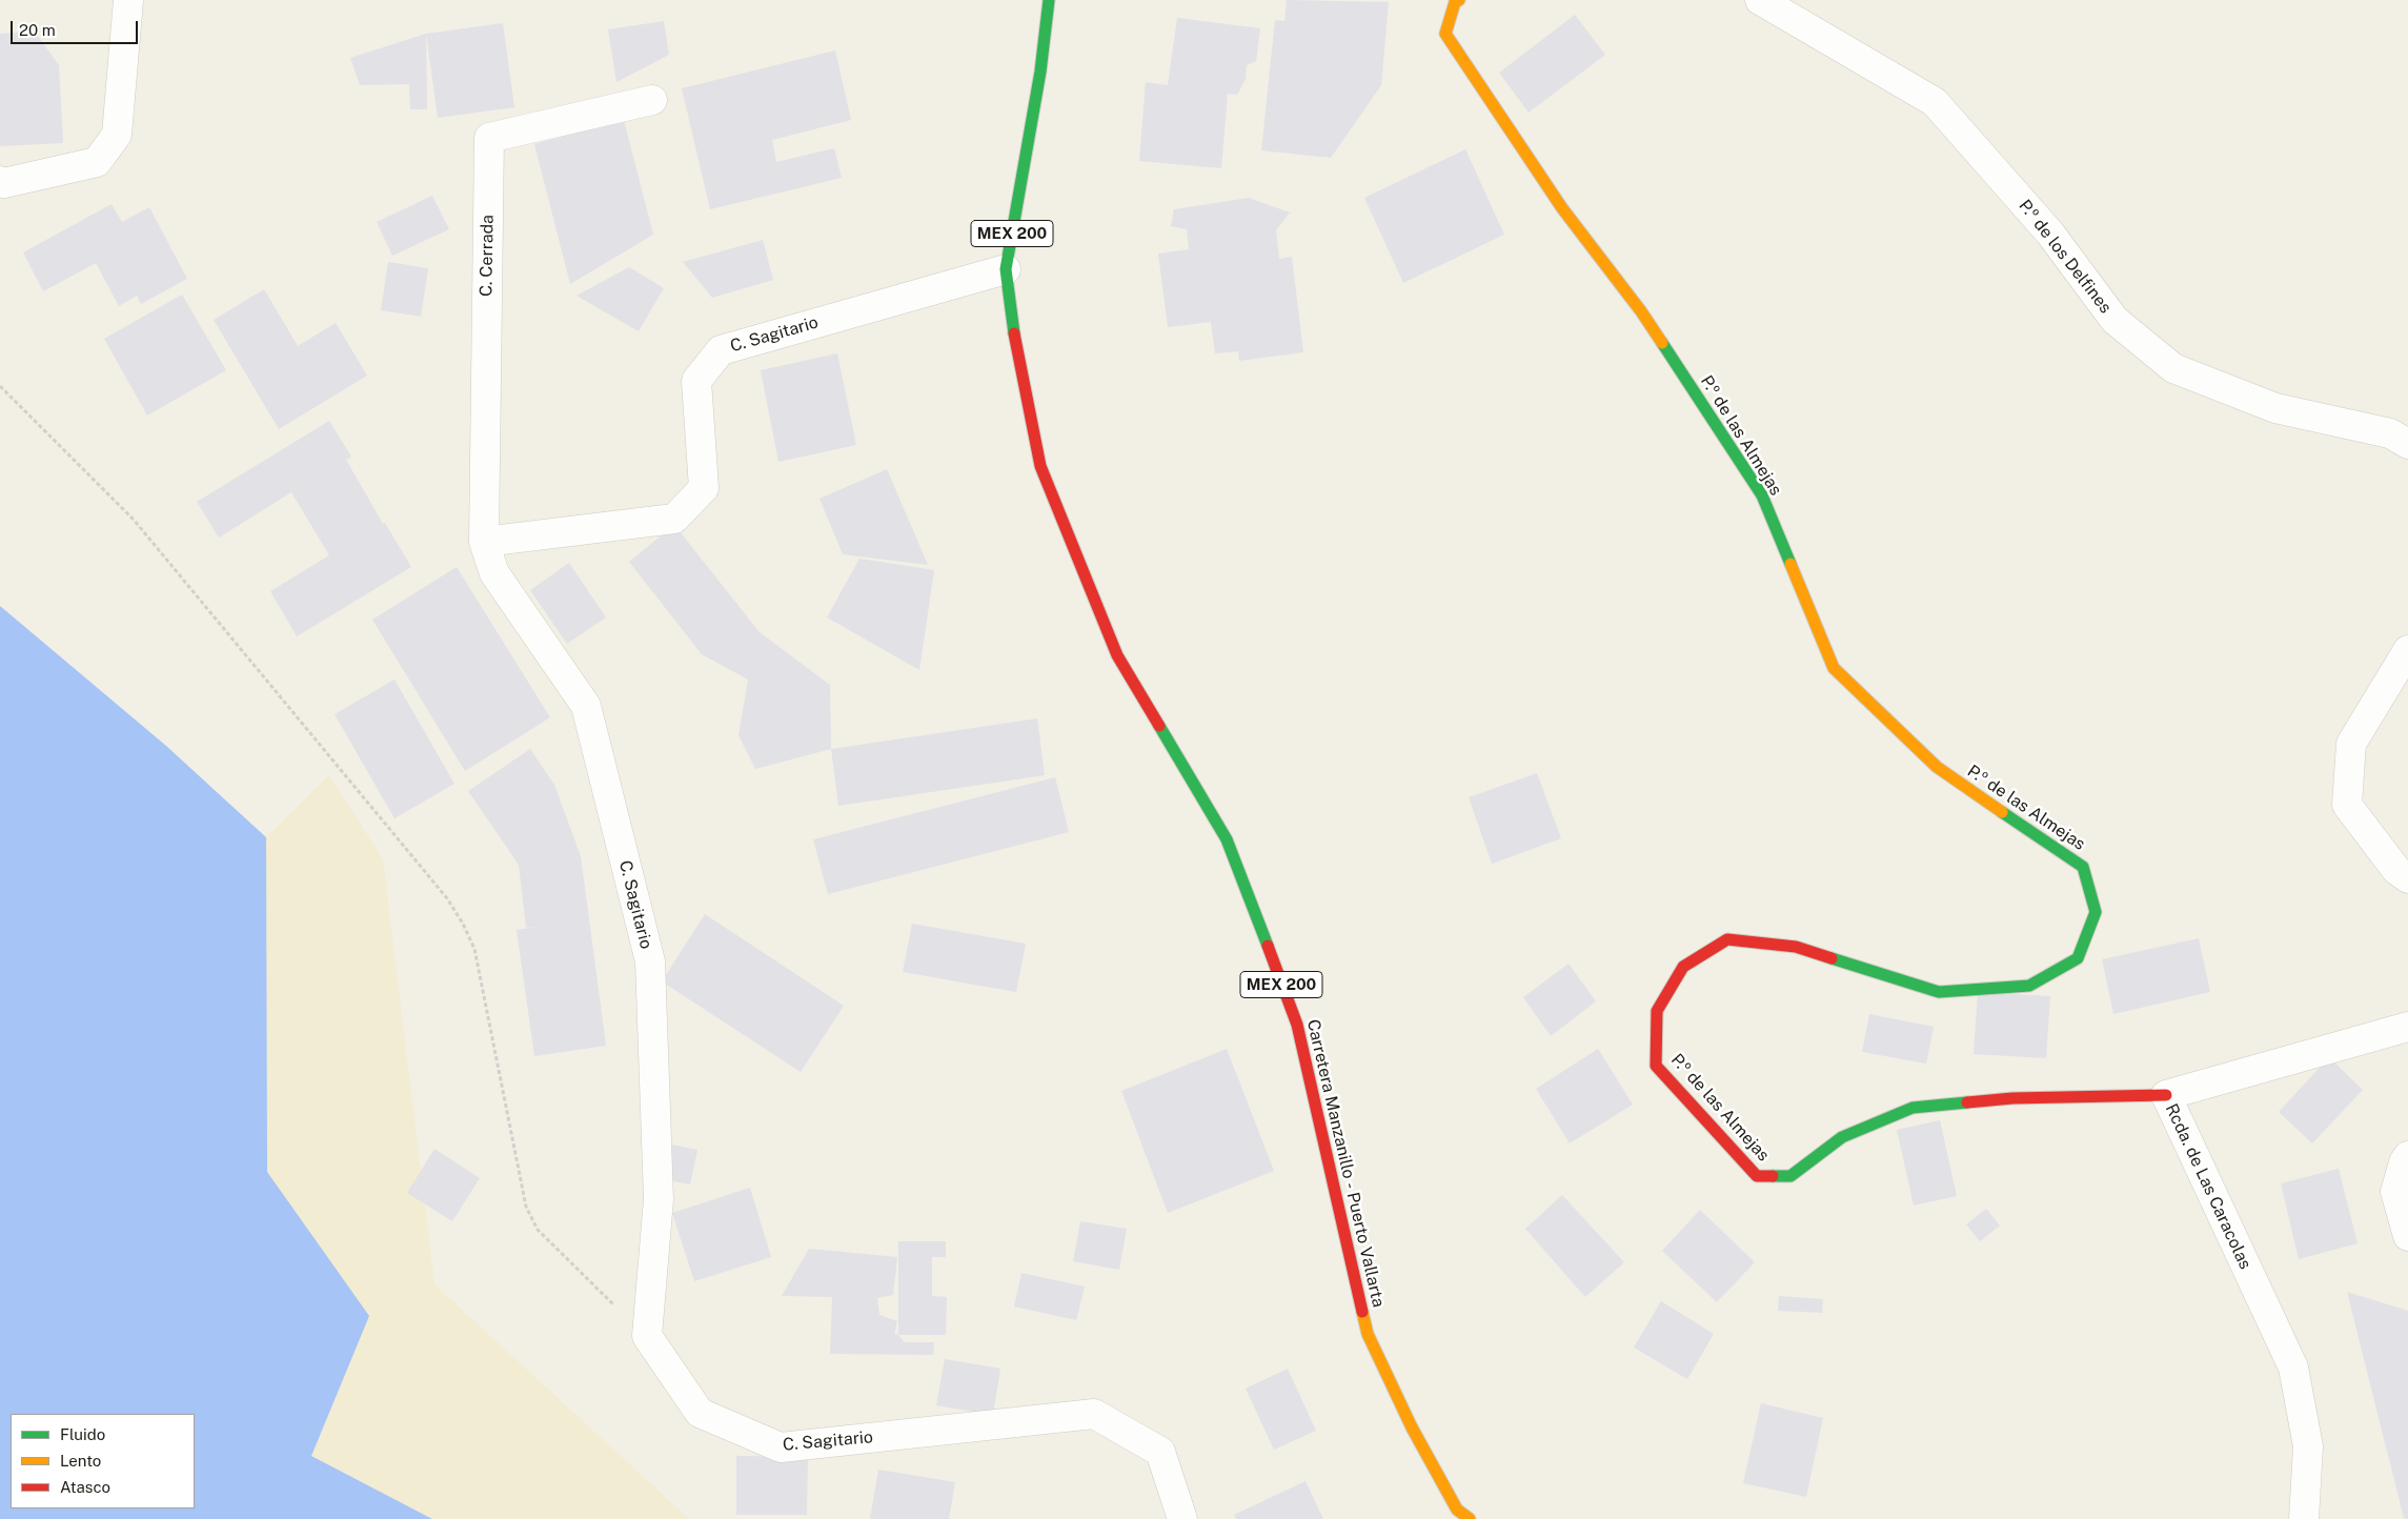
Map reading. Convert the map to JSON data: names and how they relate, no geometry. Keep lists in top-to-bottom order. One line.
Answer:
{"streets":{"main road":["MEX 200","P.º de las Almejas","Carretera Manzanillo - Puerto Vallarta"],"street":["C. Cerrada","P.º de los Delfines","C. Sagitario","Rcda. de Las Caracolas"]},"crossings":[["C. Cerrada","C. Sagitario"],["C. Sagitario","Carretera Manzanillo - Puerto Vallarta"],["P.º de las Almejas","Rcda. de Las Caracolas"]],"legend":["Fluido","Lento","Atasco"],"scale_bar":"20 m"}
